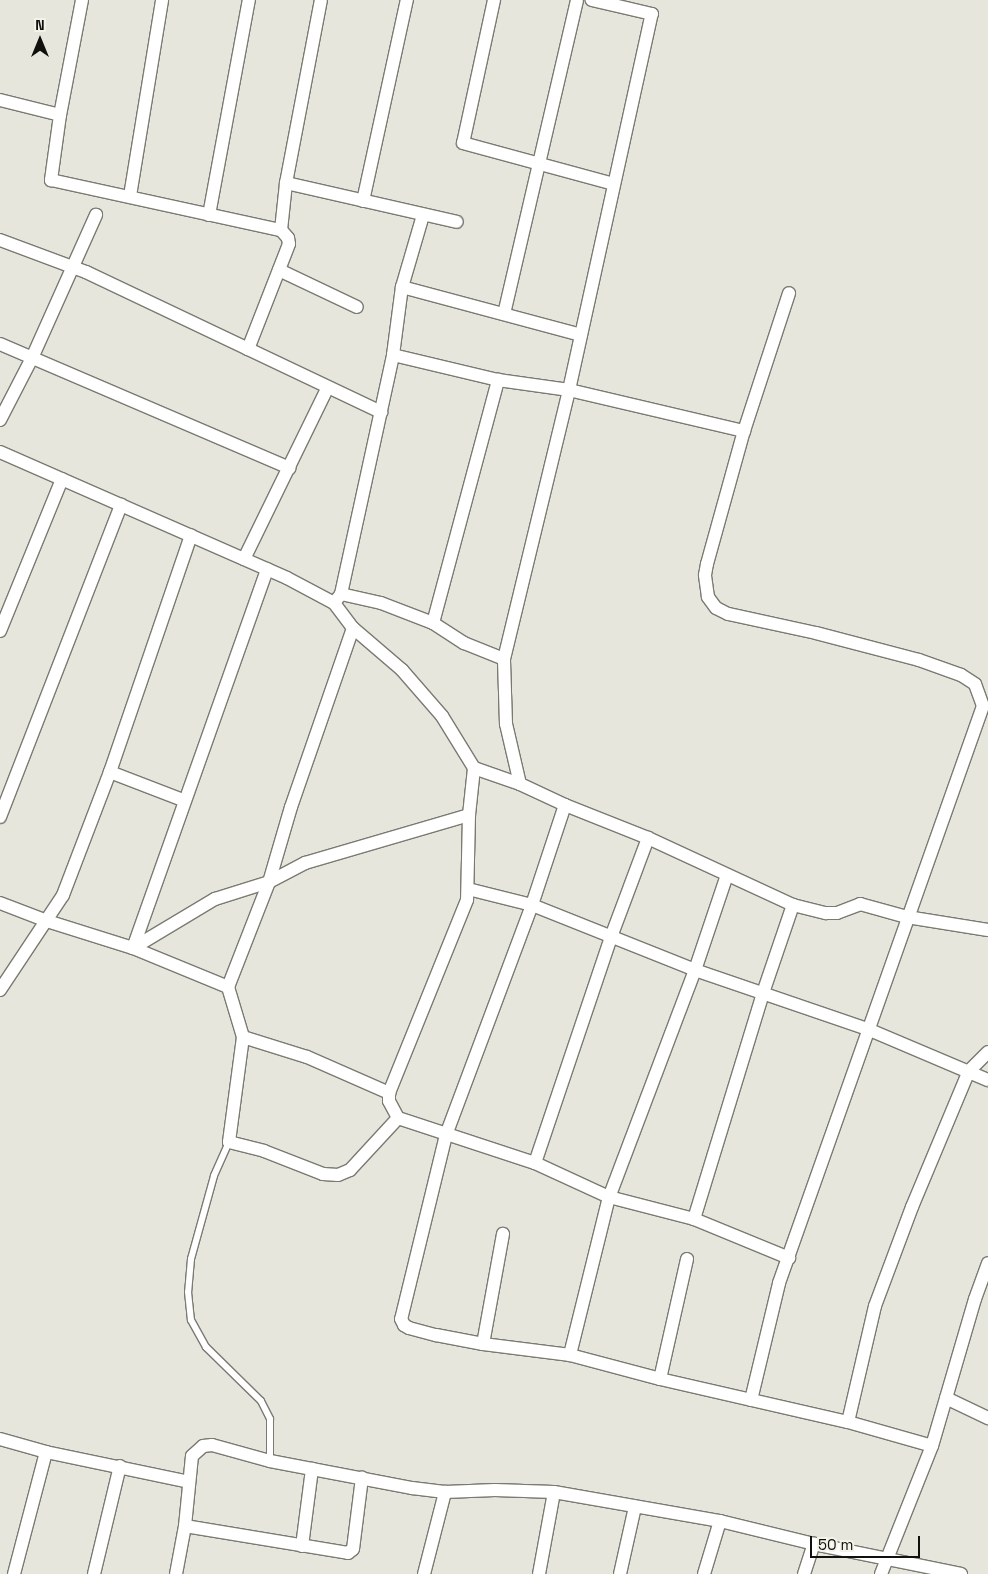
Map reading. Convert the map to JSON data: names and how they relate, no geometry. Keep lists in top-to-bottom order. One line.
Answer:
{"scale_bar":"50 m","north":"top"}
